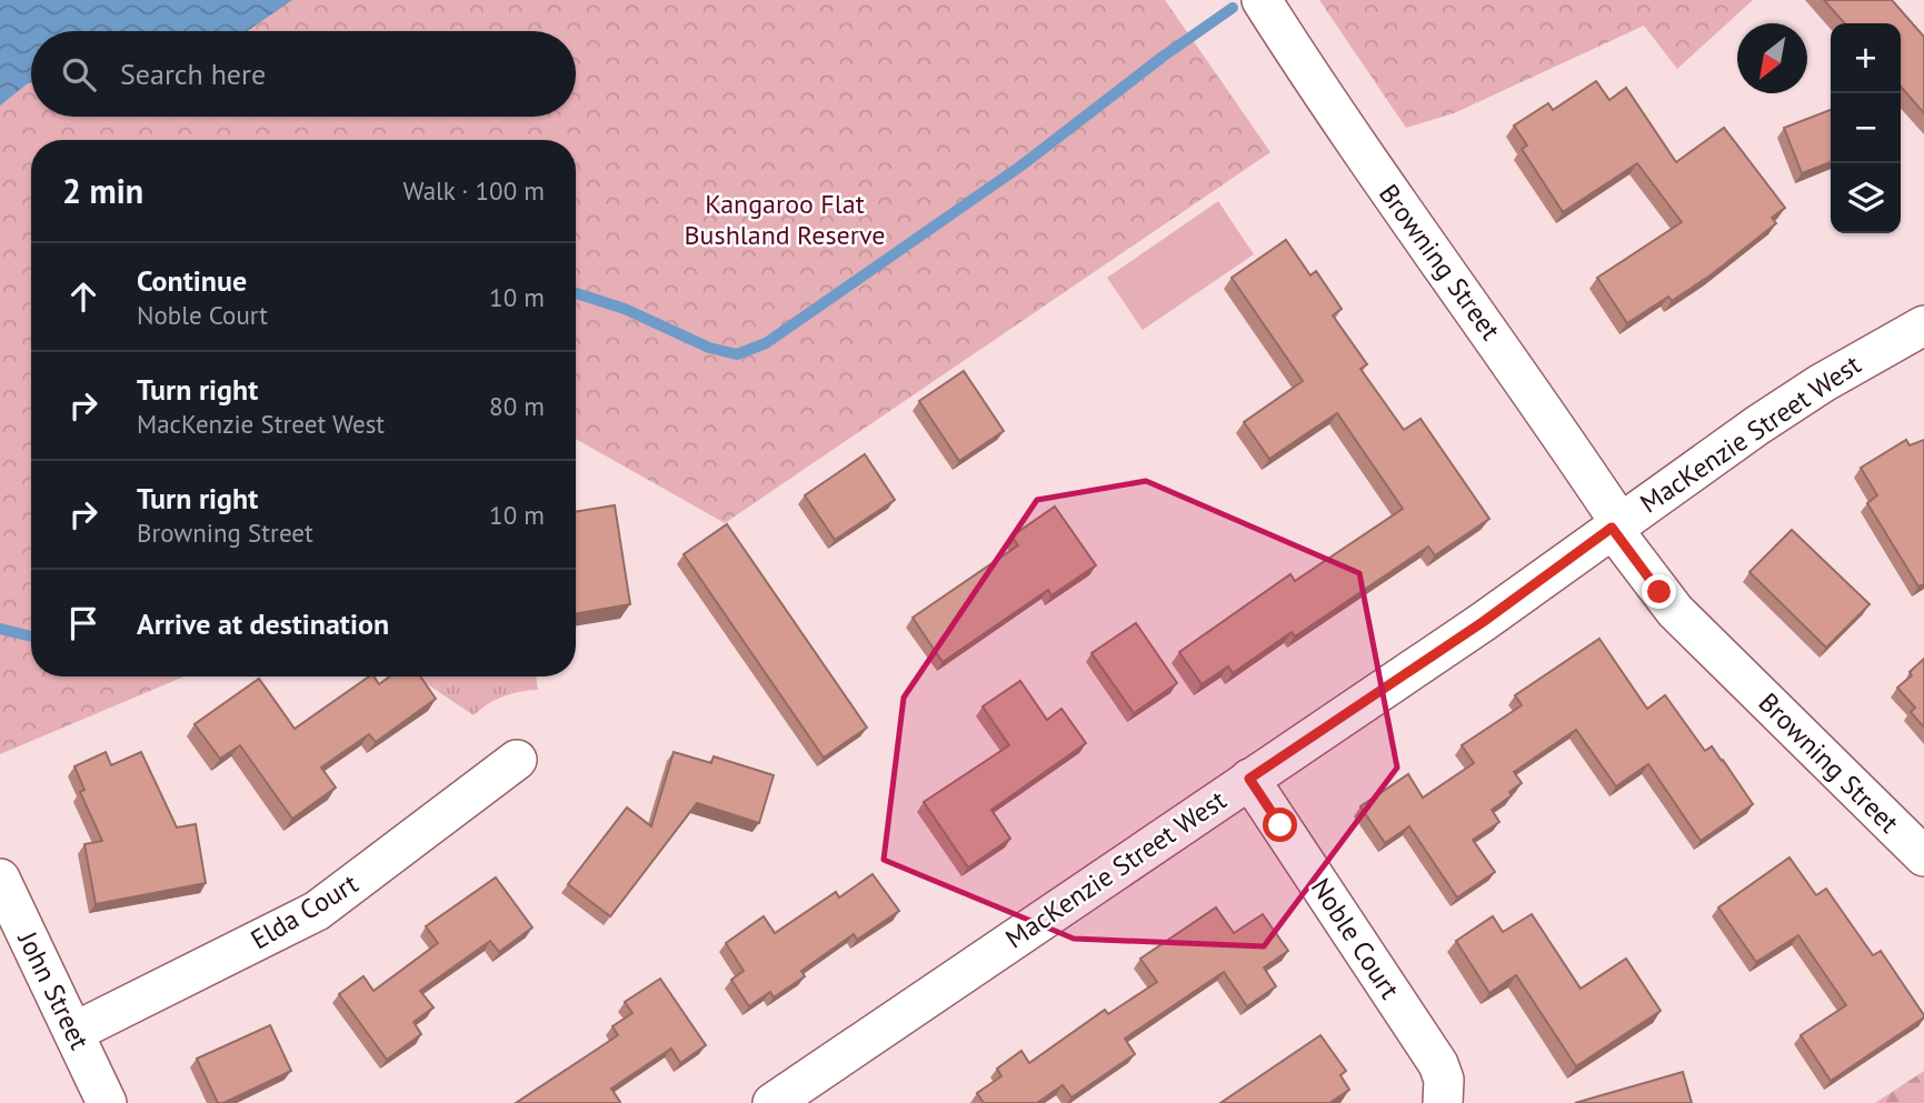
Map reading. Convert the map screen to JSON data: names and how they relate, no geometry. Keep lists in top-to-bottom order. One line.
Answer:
{"streets":{"street":["Browning Street","MacKenzie Street West","Elda Court","Noble Court","John Street"]},"crossings":[["Browning Street","MacKenzie Street West"],["MacKenzie Street West","Noble Court"],["Elda Court","John Street"]],"parks":["Kangaroo Flat Bushland Reserve"],"north":"bottom left","page":{"map_buttons":["+","−"],"search":"Search here","heading":["2 min","Walk · 100 m"],"list":[["Continue","Noble Court","10 m"],["Turn right","MacKenzie Street West","80 m"],["Turn right","Browning Street","10 m"],"Arrive at destination"]}}
